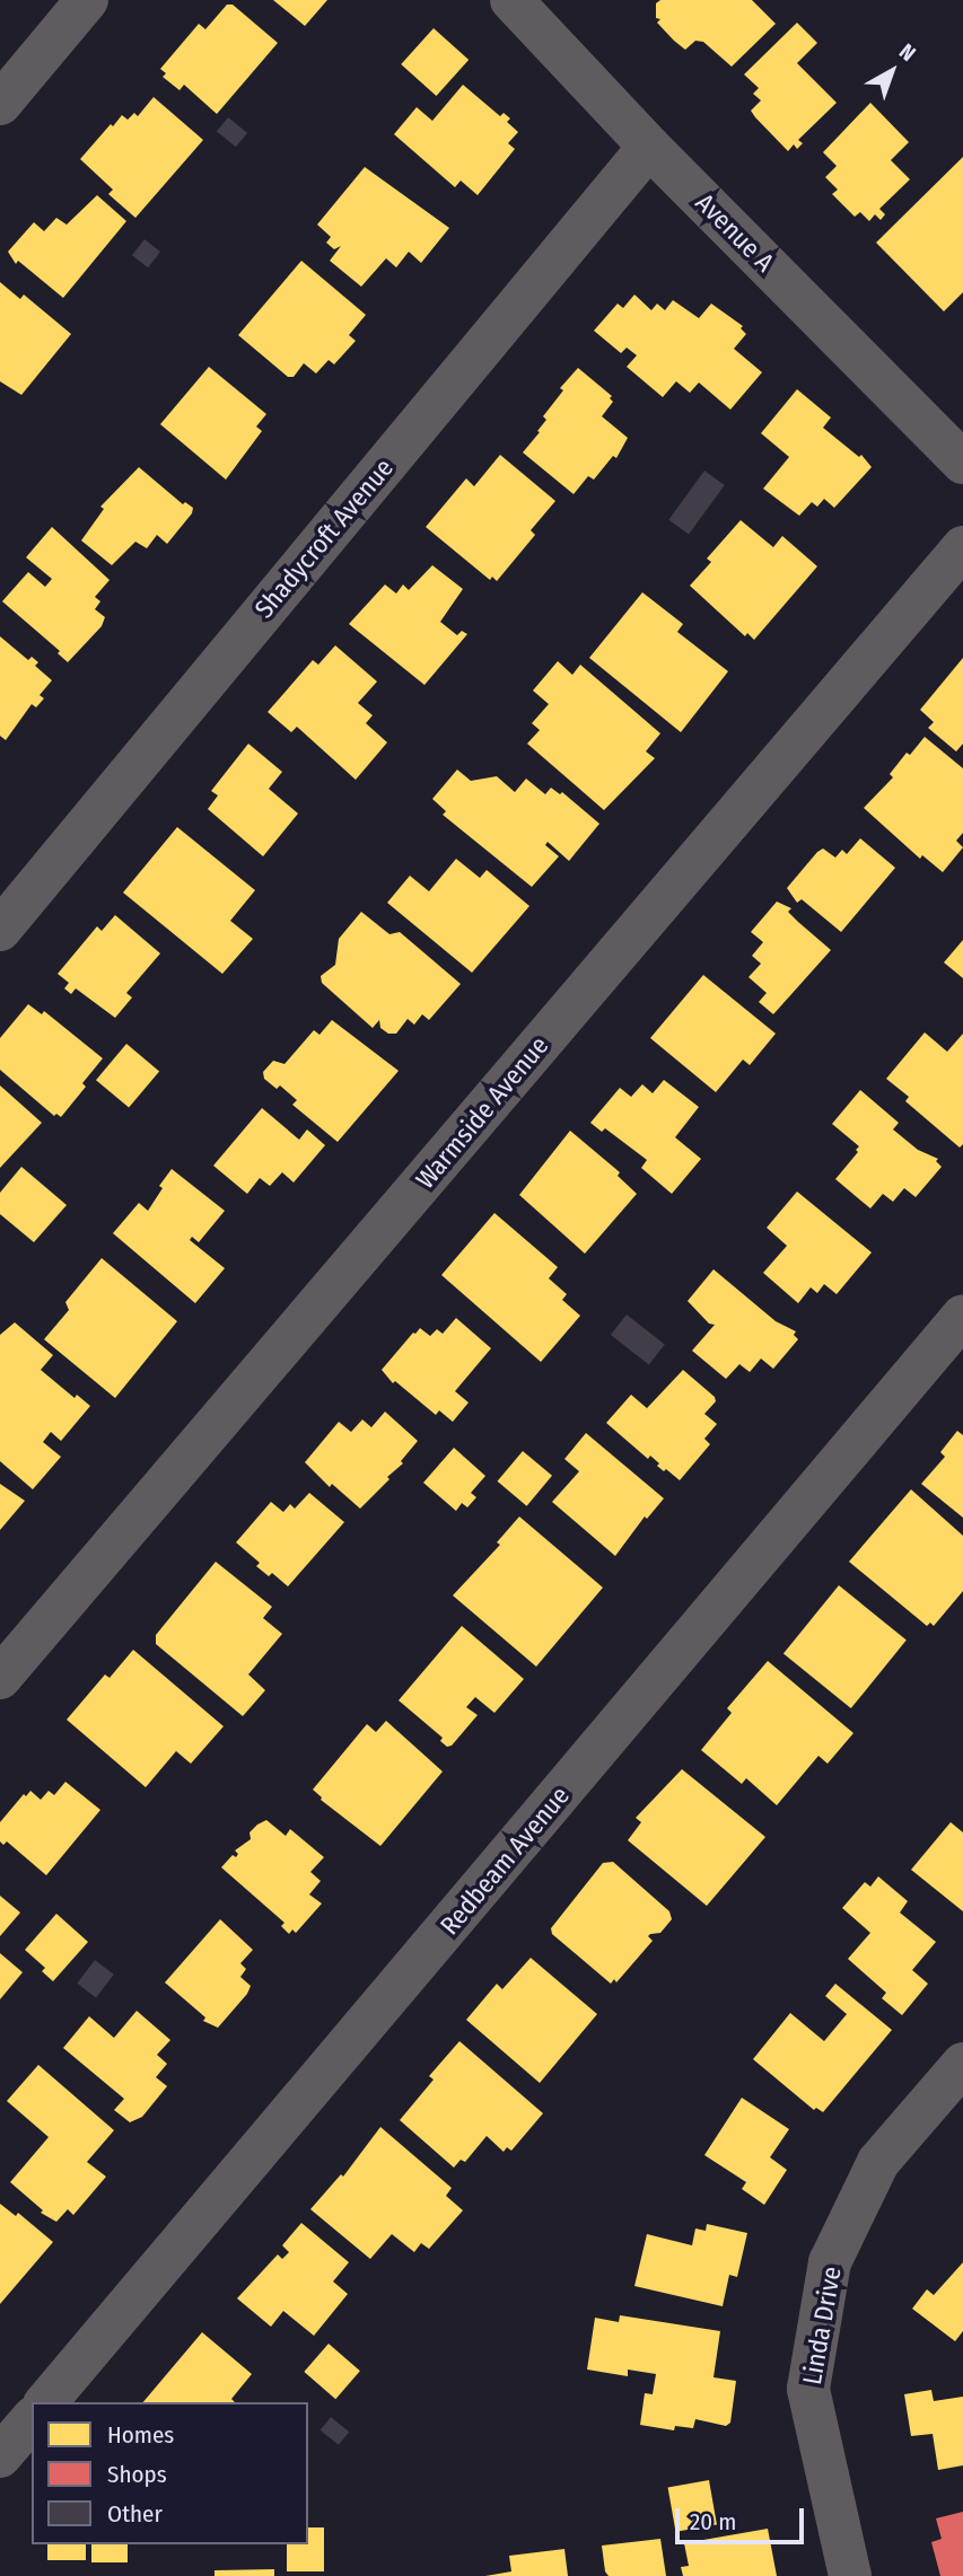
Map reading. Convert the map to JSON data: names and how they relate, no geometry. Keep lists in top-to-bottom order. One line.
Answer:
{"streets":{"street":["Avenue A","Shadycroft Avenue","Warmside Avenue","Redbeam Avenue","Linda Drive"]},"crossings":[["Avenue A","Shadycroft Avenue"]],"legend":["Homes","Shops","Other"],"scale_bar":"20 m","north":"top right"}
